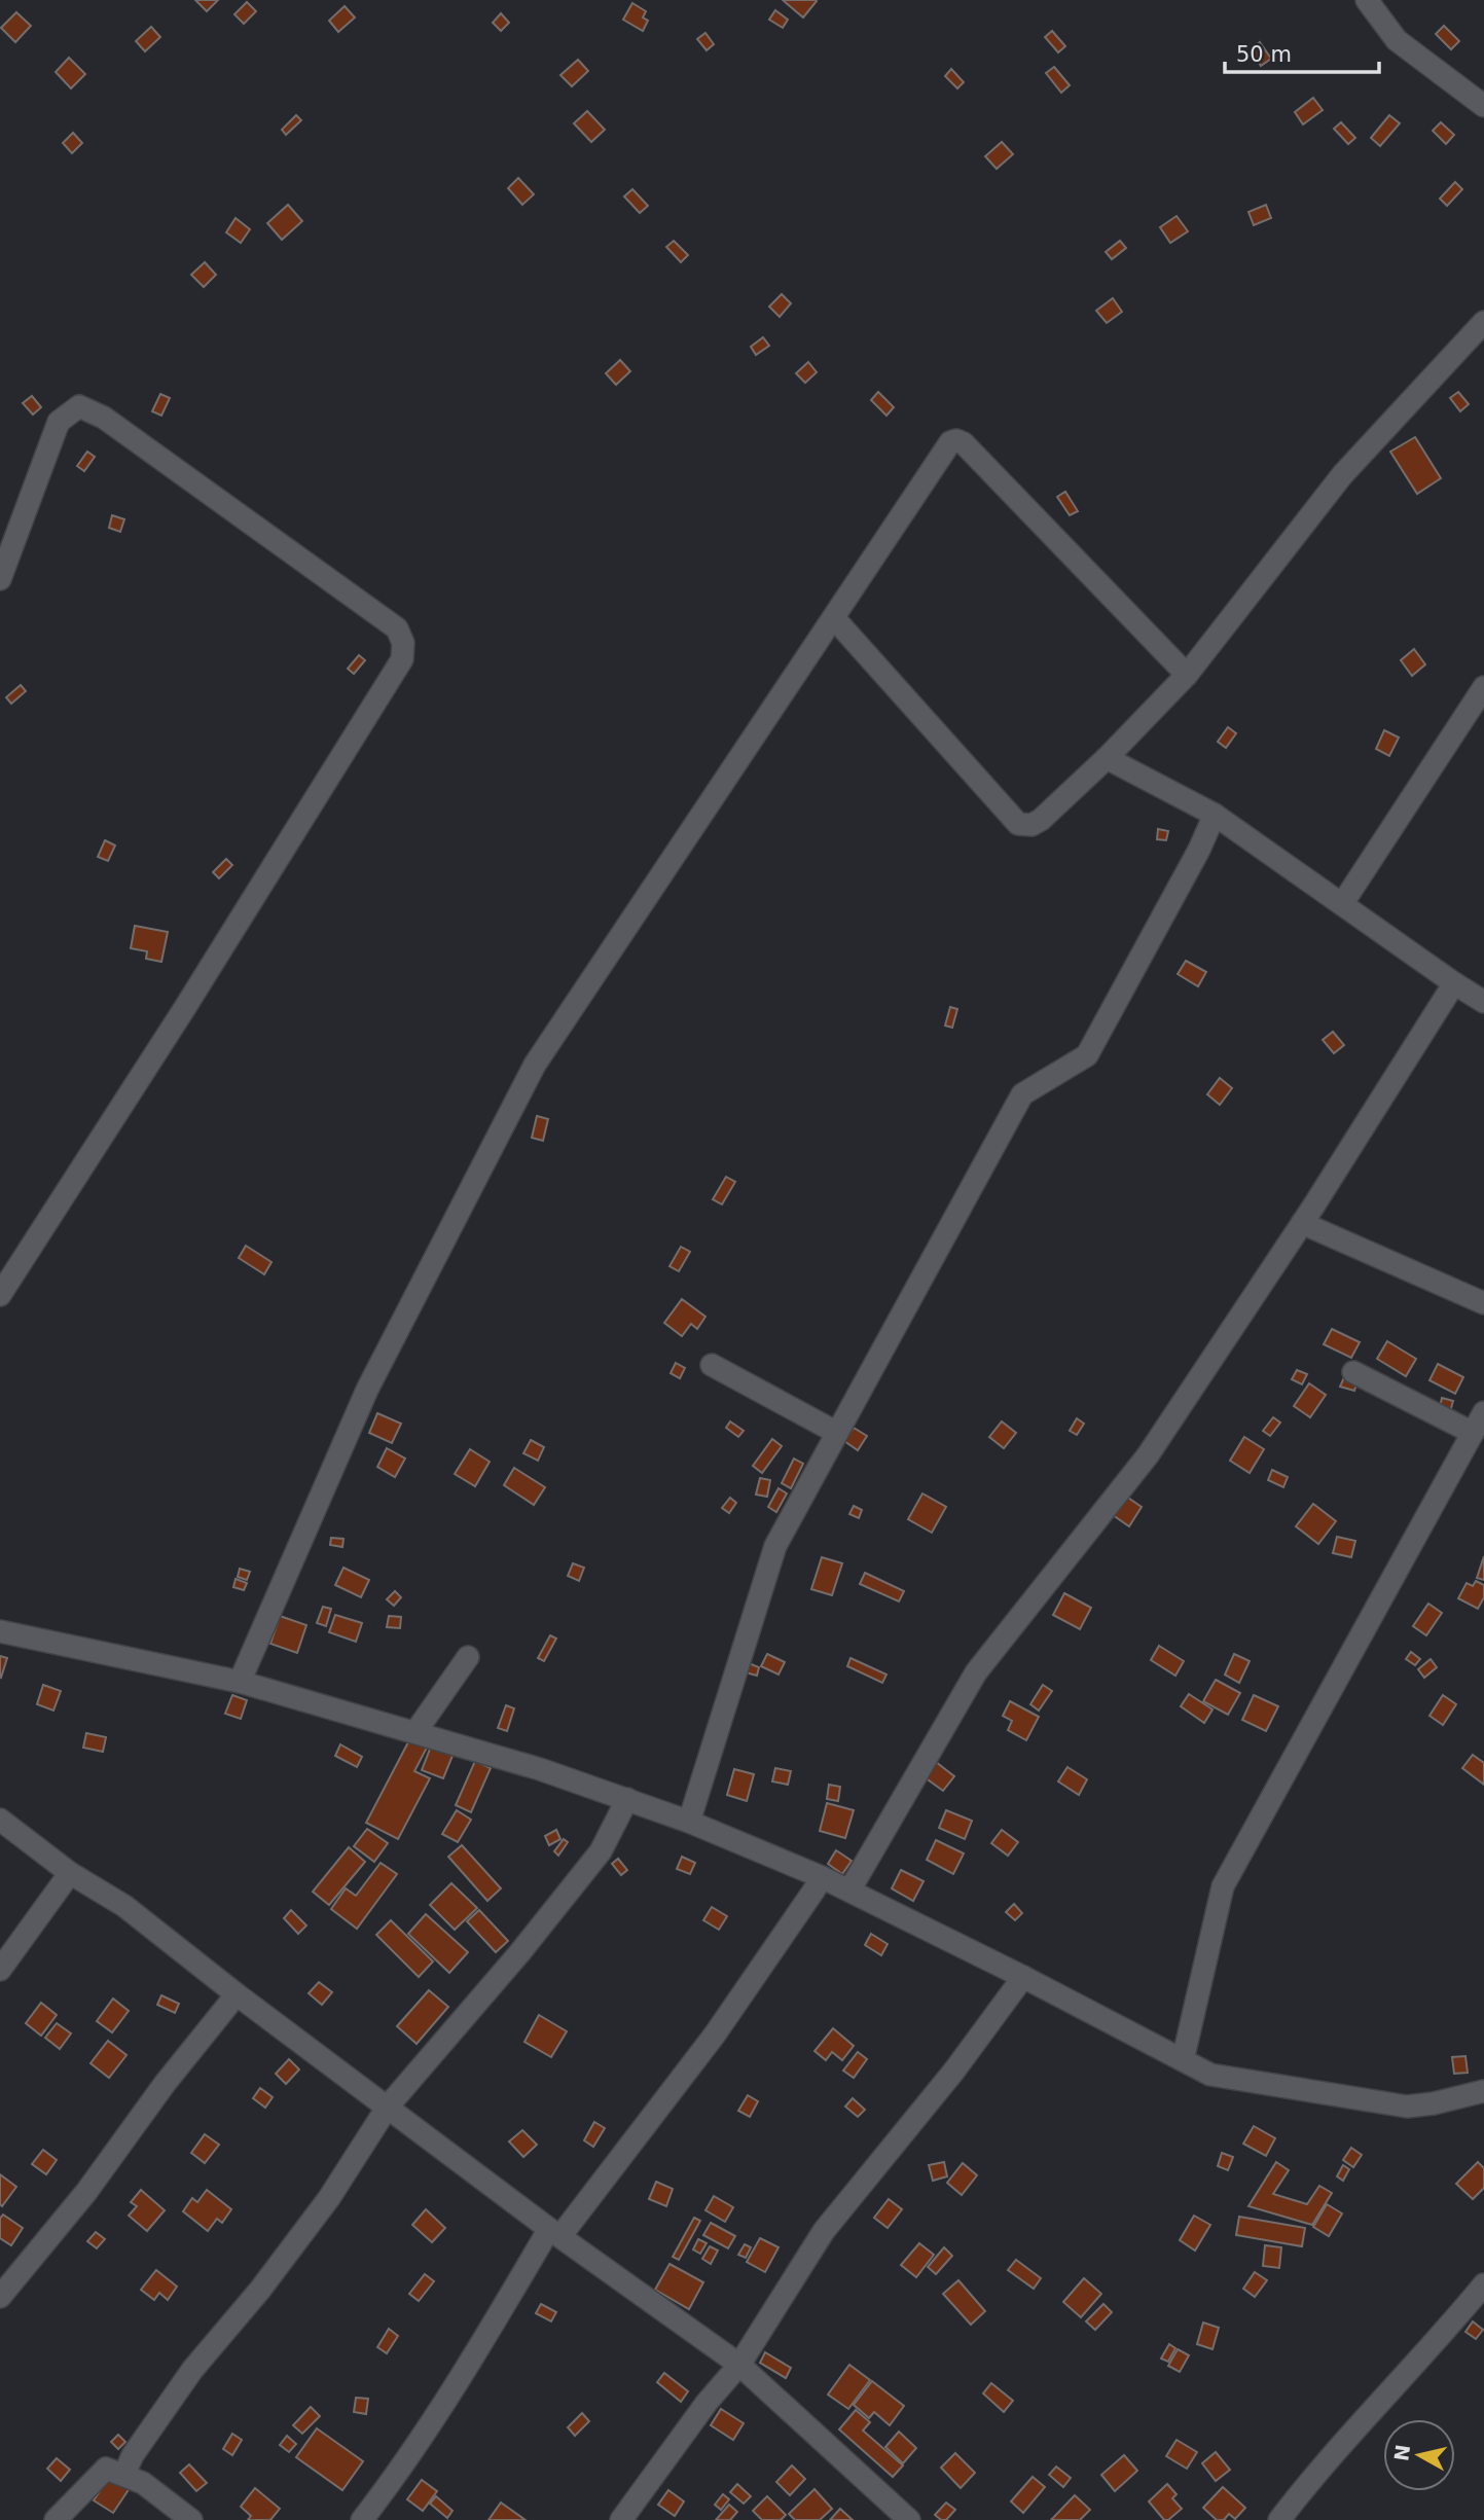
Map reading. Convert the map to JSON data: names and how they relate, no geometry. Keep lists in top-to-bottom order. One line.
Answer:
{"scale_bar":"50 m","north":"left"}
